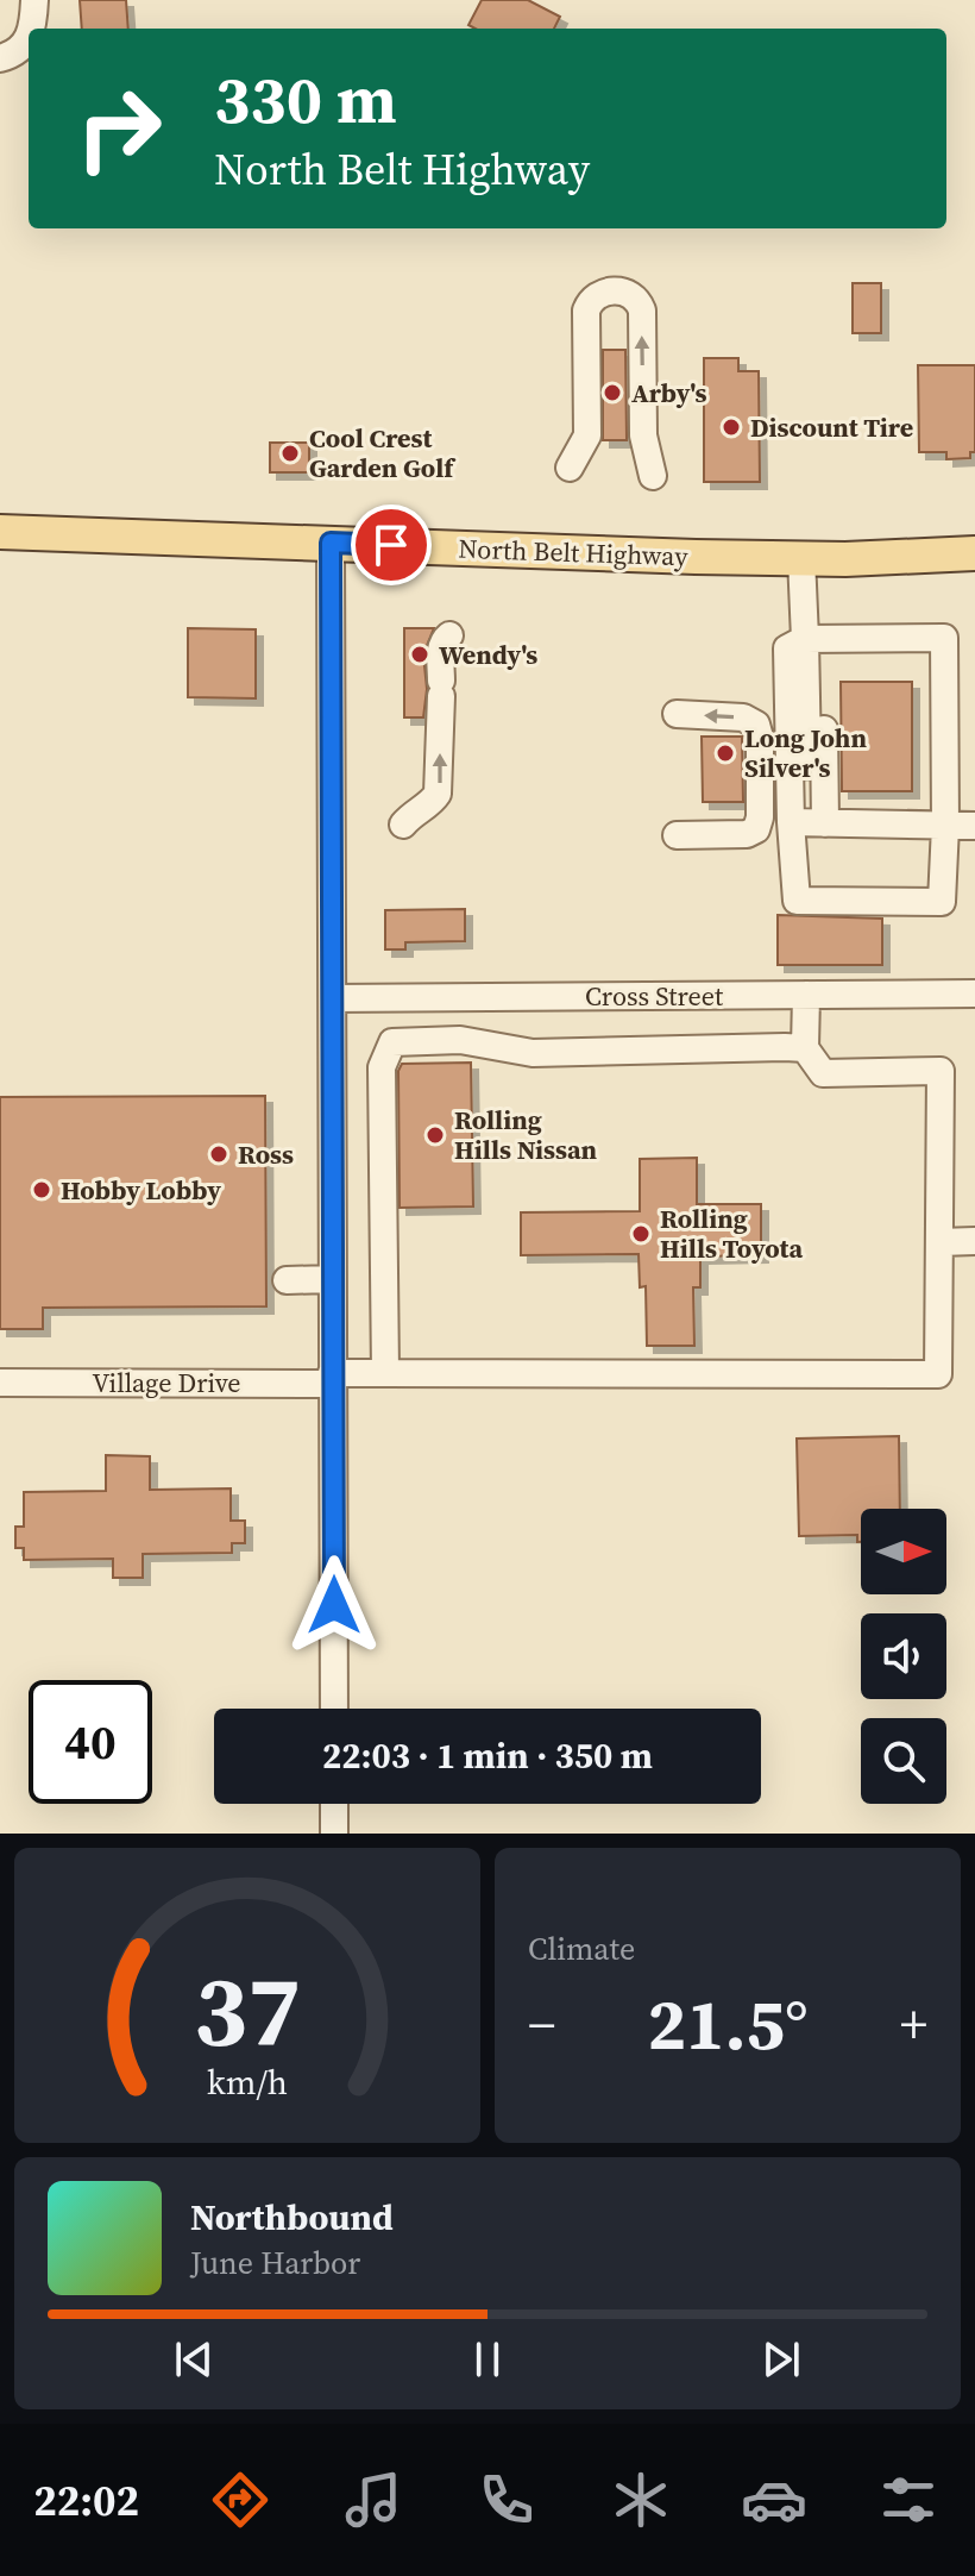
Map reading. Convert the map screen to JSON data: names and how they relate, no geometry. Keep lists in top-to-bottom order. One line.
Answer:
{"streets":{"main road":["North Belt Highway"],"street":["Cross Street","Village Drive"]},"places":["Arby's","Discount Tire","Cool Crest Garden Golf","Wendy's","Long John Silver's","Rolling Hills Nissan","Ross","Hobby Lobby","Rolling Hills Toyota"],"north":"right","page":{"turn":["330 m","North Belt Highway"],"limit":"40","trip":"22:03 · 1 min · 350 m","tile":"Climate","heat":["−","21.5°","+"],"song":["Northbound","June Harbor"],"tabs":"22:02","gauge":["37","km/h"]}}
